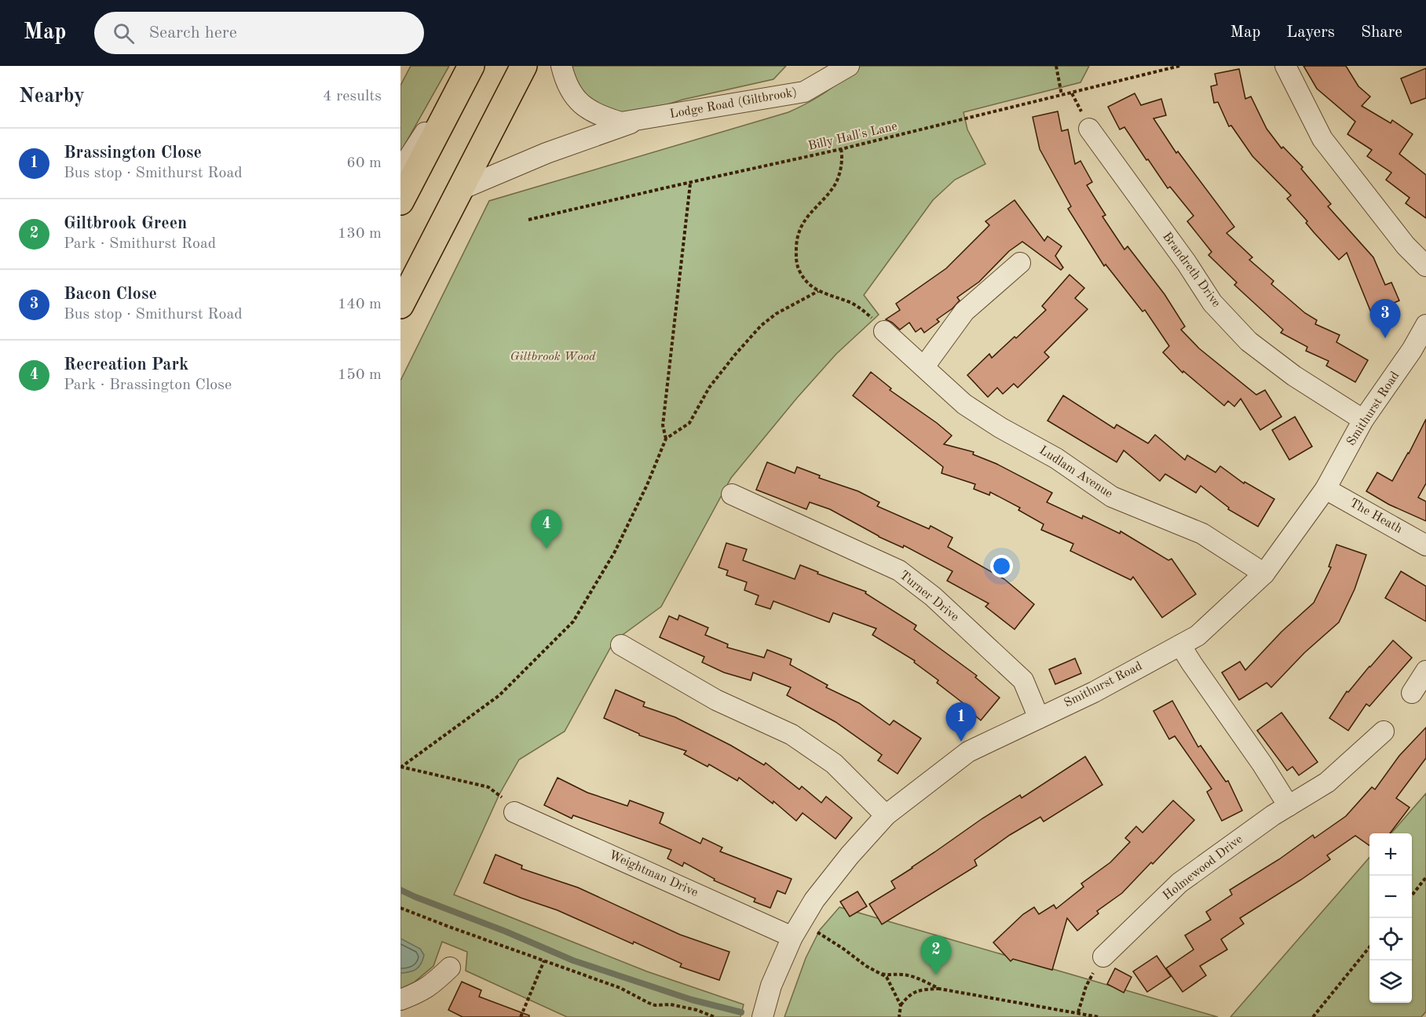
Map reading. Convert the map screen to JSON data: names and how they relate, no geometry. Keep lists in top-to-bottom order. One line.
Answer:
{"streets":{"street":["Lodge Road (Giltbrook)","Brandreth Drive","Smithurst Road","Ludlam Avenue","The Heath","Turner Drive","Holmewood Drive","Weightman Drive"],"path":["Billy Hall's Lane"]},"crossings":[["Brandreth Drive","Smithurst Road"],["Smithurst Road","Ludlam Avenue"],["Smithurst Road","The Heath"],["Smithurst Road","Turner Drive"],["Smithurst Road","Weightman Drive"]],"parks":["Giltbrook Wood"],"page":{"header":"Map","search":"Search here","nav":["Map","Layers","Share"],"heading":["Nearby","4 results"],"list":[{"mark":"1","name":"Brassington Close","note":"Bus stop · Smithurst Road","value":"60 m"},{"mark":"2","name":"Giltbrook Green","note":"Park · Smithurst Road","value":"130 m"},{"mark":"3","name":"Bacon Close","note":"Bus stop · Smithurst Road","value":"140 m"},{"mark":"4","name":"Recreation Park","note":"Park · Brassington Close","value":"150 m"}],"pins":["3","4","1","2"],"map_buttons":["+","−"]}}
